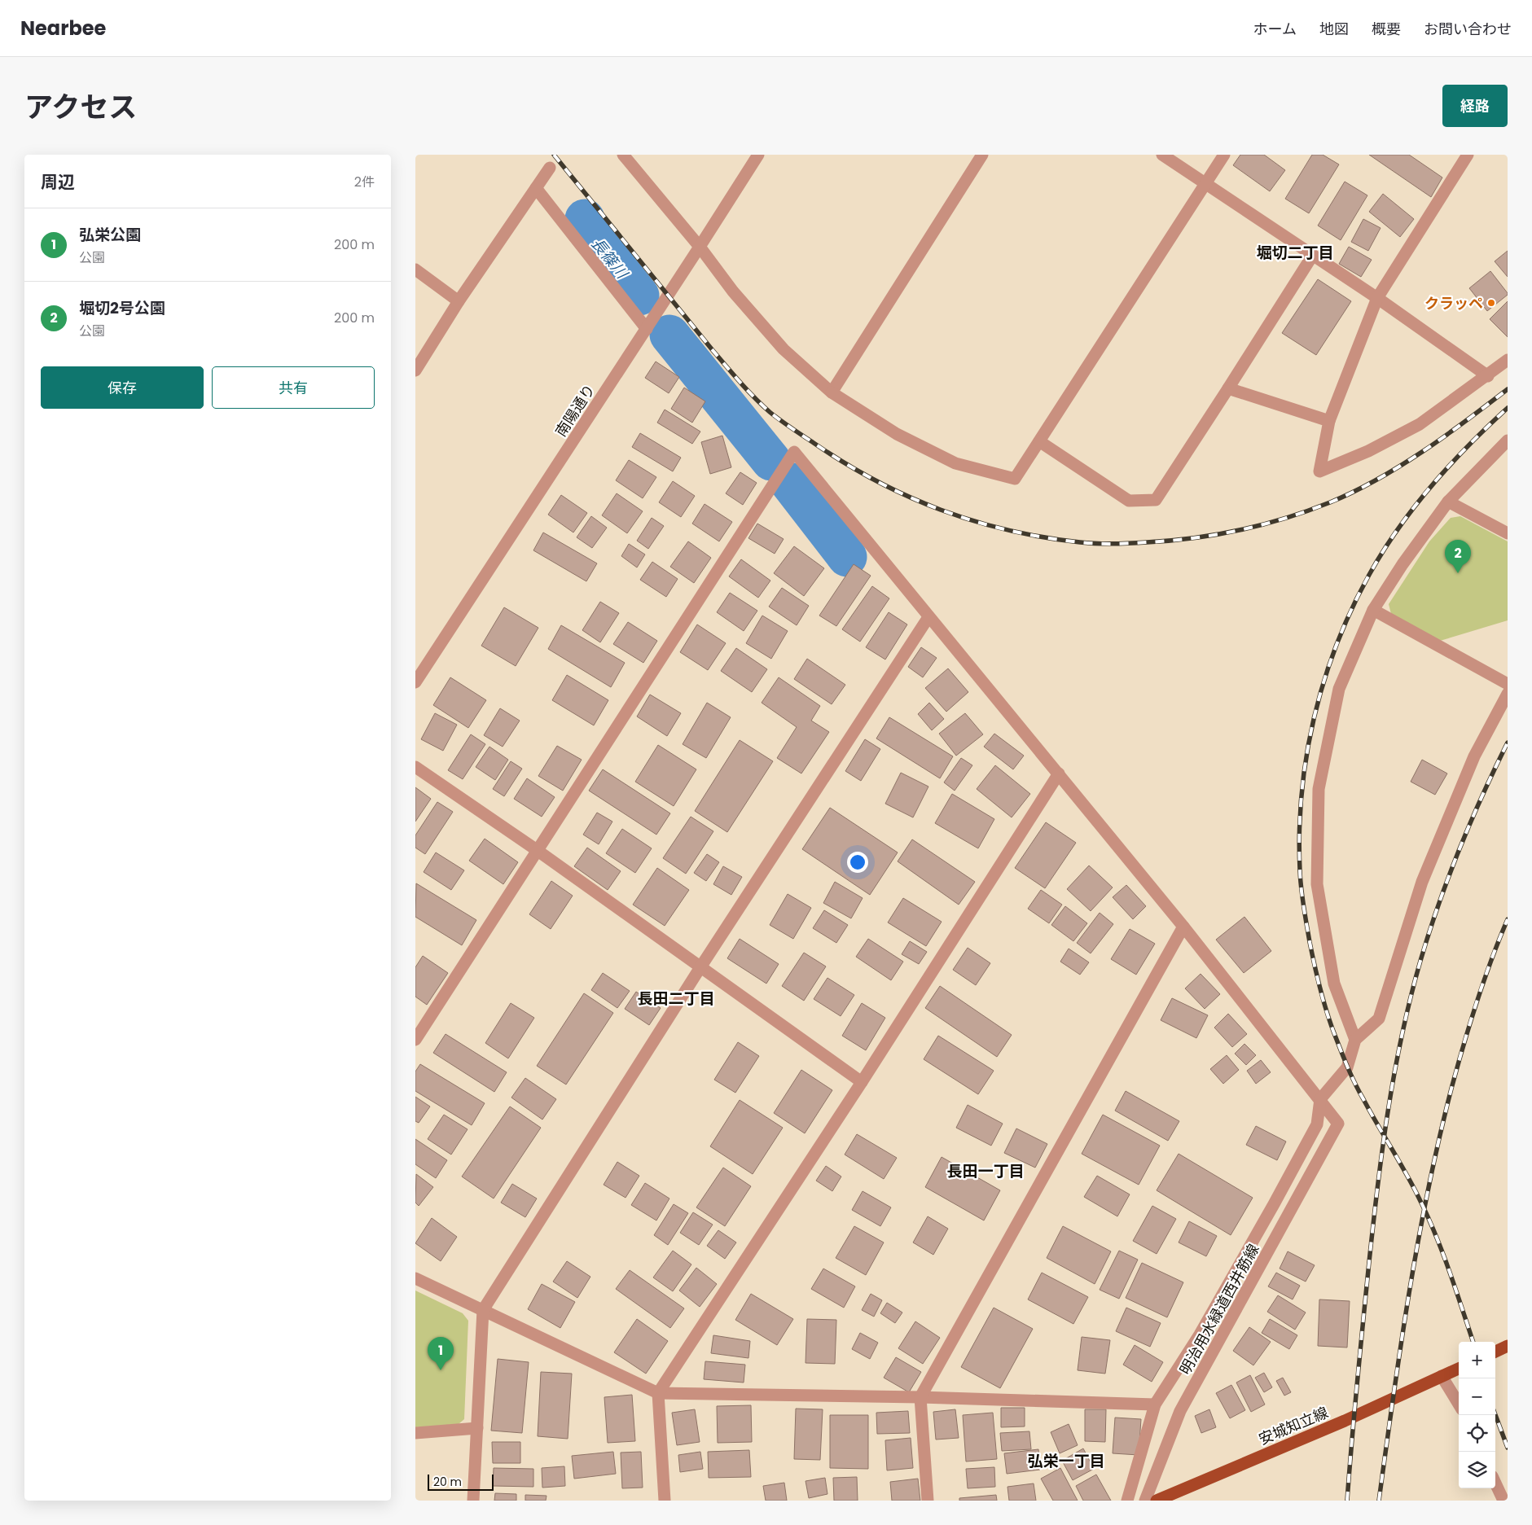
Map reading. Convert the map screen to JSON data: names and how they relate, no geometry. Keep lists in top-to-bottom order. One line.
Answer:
{"streets":{"main road":["安城知立線"],"street":["南陽通り","明治用水緑道西井筋線"]},"districts":["堀切二丁目","長田二丁目","長田一丁目","弘栄一丁目"],"water":["長篠川"],"places":["クラッペ"],"scale_bar":"20 m","page":{"header":"Nearbee","nav":["ホーム","地図","概要","お問い合わせ"],"title":"アクセス","buttons":["経路",["保存","共有"]],"heading":["周辺","2件"],"list":[{"mark":"1","name":"弘栄公園","note":"公園","value":"200 m"},{"mark":"2","name":"堀切2号公園","note":"公園","value":"200 m"}],"pins":["2","1"],"map_buttons":["+","−"],"scale":"20 m"}}
